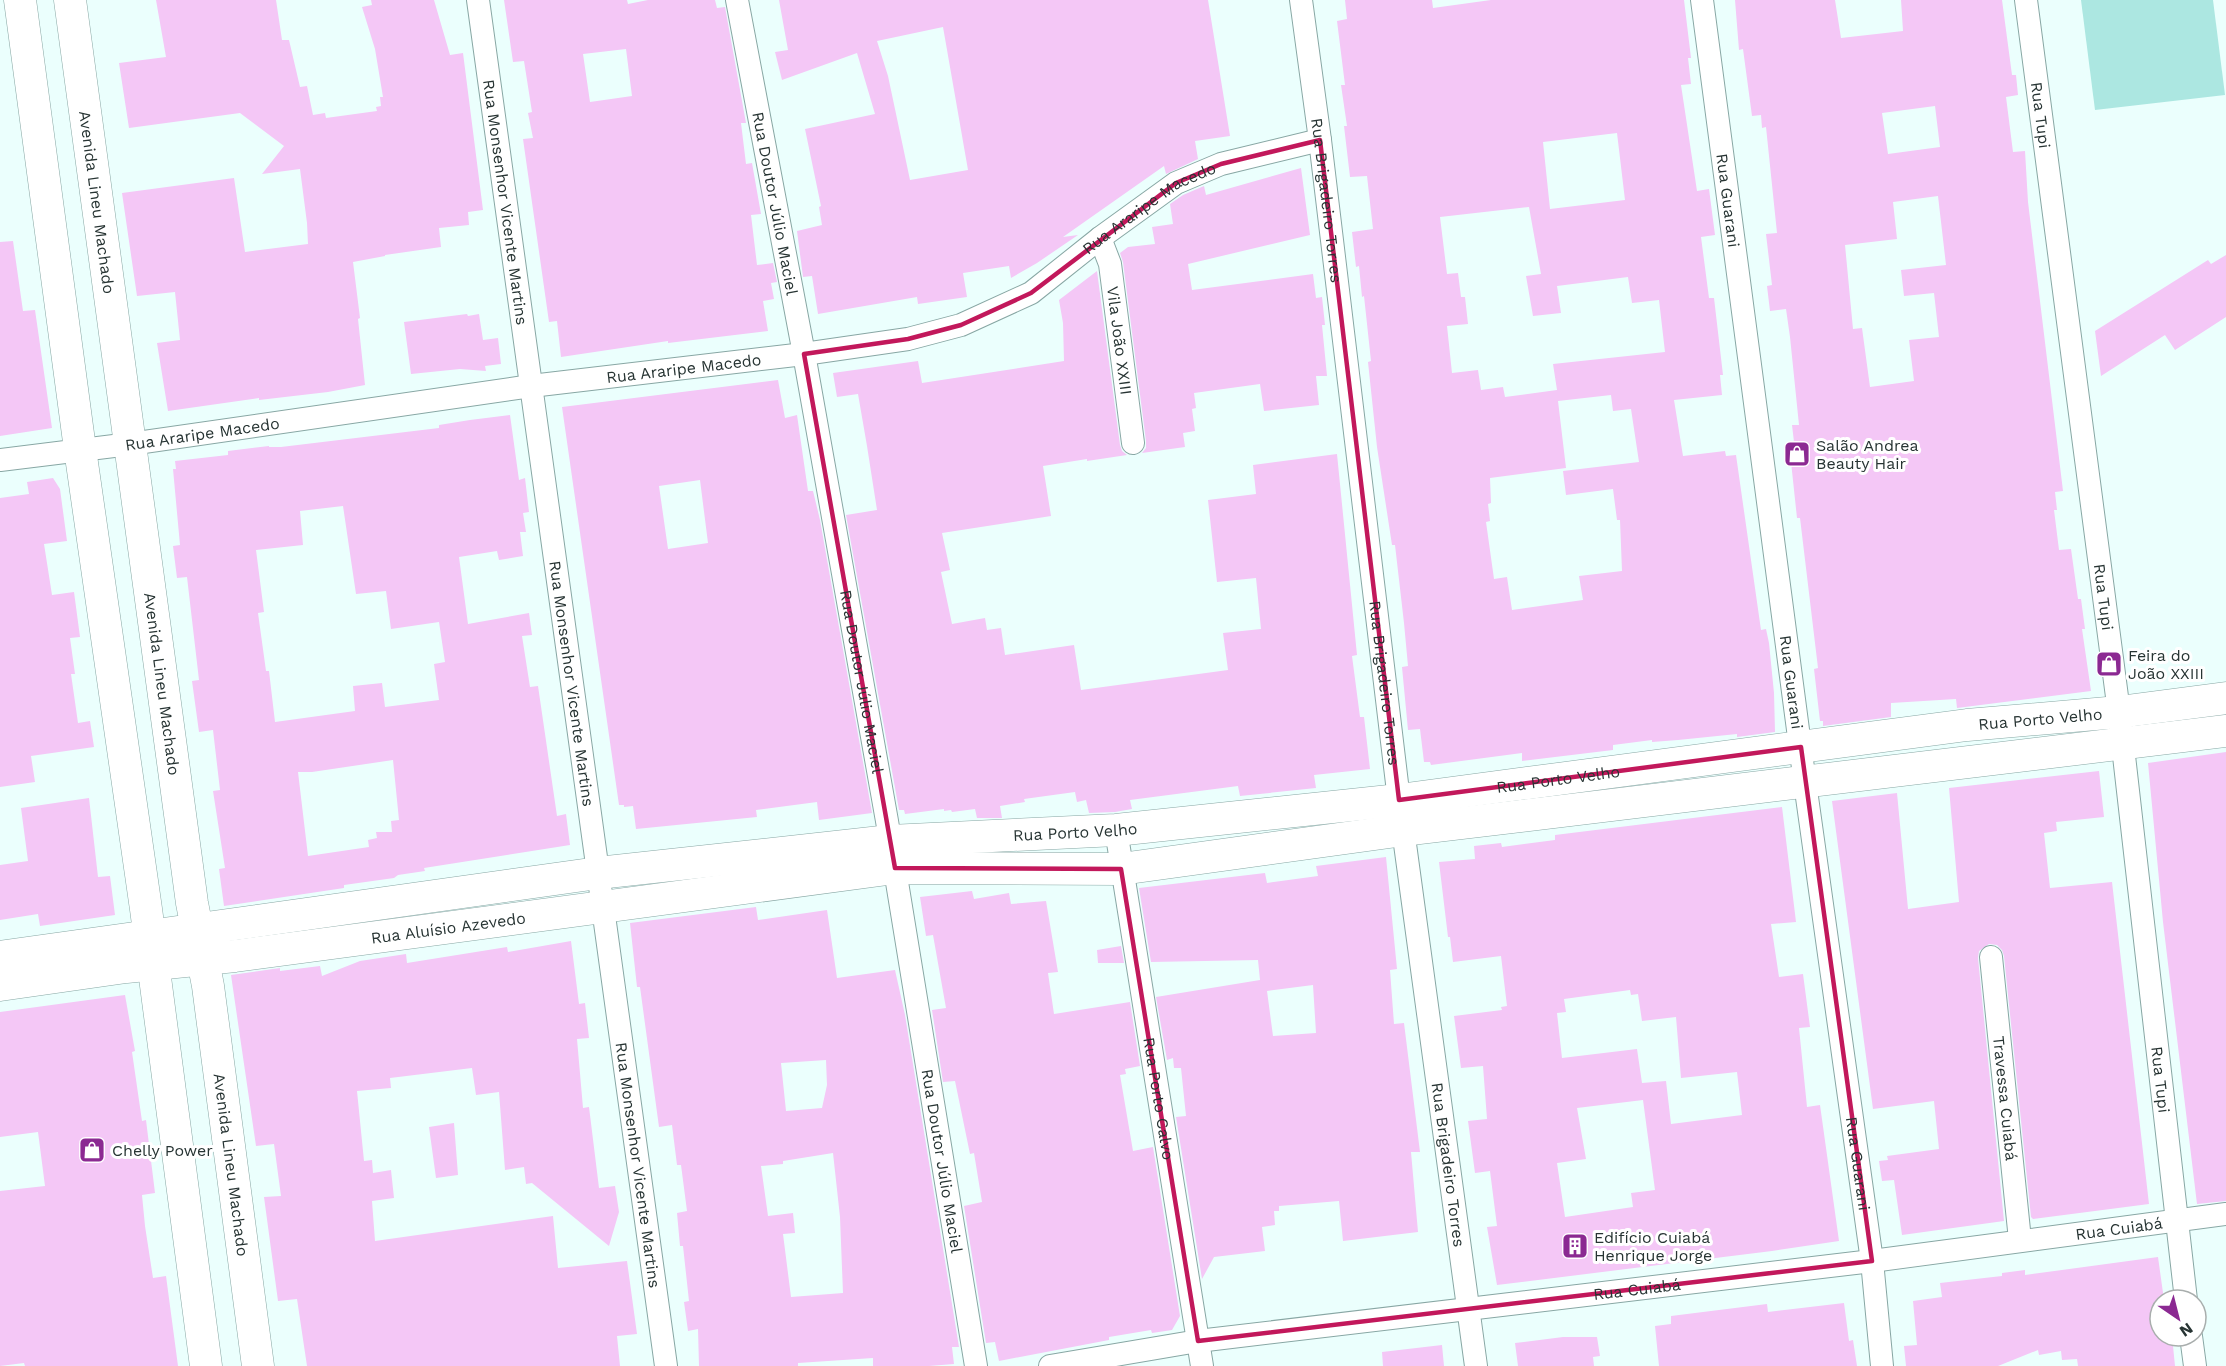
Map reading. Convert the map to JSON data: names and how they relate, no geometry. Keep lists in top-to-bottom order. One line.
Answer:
{"streets":{"main road":["Avenida Lineu Machado","Rua Porto Velho","Rua Aluísio Azevedo"],"street":["Rua Tupi","Rua Brigadeiro Torres","Rua Guarani","Rua Monsenhor Vicente Martins","Rua Doutor Júlio Maciel","Rua Araripe Macedo","Vila João XXIII","Rua Porto Calvo","Travessa Cuiabá","Rua Cuiabá"]},"crossings":[["Rua Tupi","Rua Porto Velho"],["Rua Tupi","Rua Cuiabá"],["Rua Brigadeiro Torres","Rua Araripe Macedo"],["Rua Brigadeiro Torres","Rua Porto Velho"],["Rua Brigadeiro Torres","Rua Cuiabá"],["Rua Guarani","Rua Porto Velho"],["Rua Guarani","Rua Cuiabá"],["Avenida Lineu Machado","Rua Araripe Macedo"],["Avenida Lineu Machado","Rua Aluísio Azevedo"],["Rua Monsenhor Vicente Martins","Rua Araripe Macedo"],["Rua Monsenhor Vicente Martins","Rua Aluísio Azevedo"],["Rua Doutor Júlio Maciel","Rua Araripe Macedo"],["Rua Doutor Júlio Maciel","Rua Porto Velho"],["Rua Doutor Júlio Maciel","Rua Aluísio Azevedo"],["Rua Araripe Macedo","Vila João XXIII"],["Rua Porto Velho","Rua Aluísio Azevedo"],["Rua Porto Velho","Rua Porto Calvo"],["Rua Porto Calvo","Rua Cuiabá"],["Travessa Cuiabá","Rua Cuiabá"]],"places":{"shop":["Salão Andrea Beauty Hair","Feira do João XXIII","Chelly Power"],"building":["Edifício Cuiabá Henrique Jorge"]},"north":"bottom right"}
